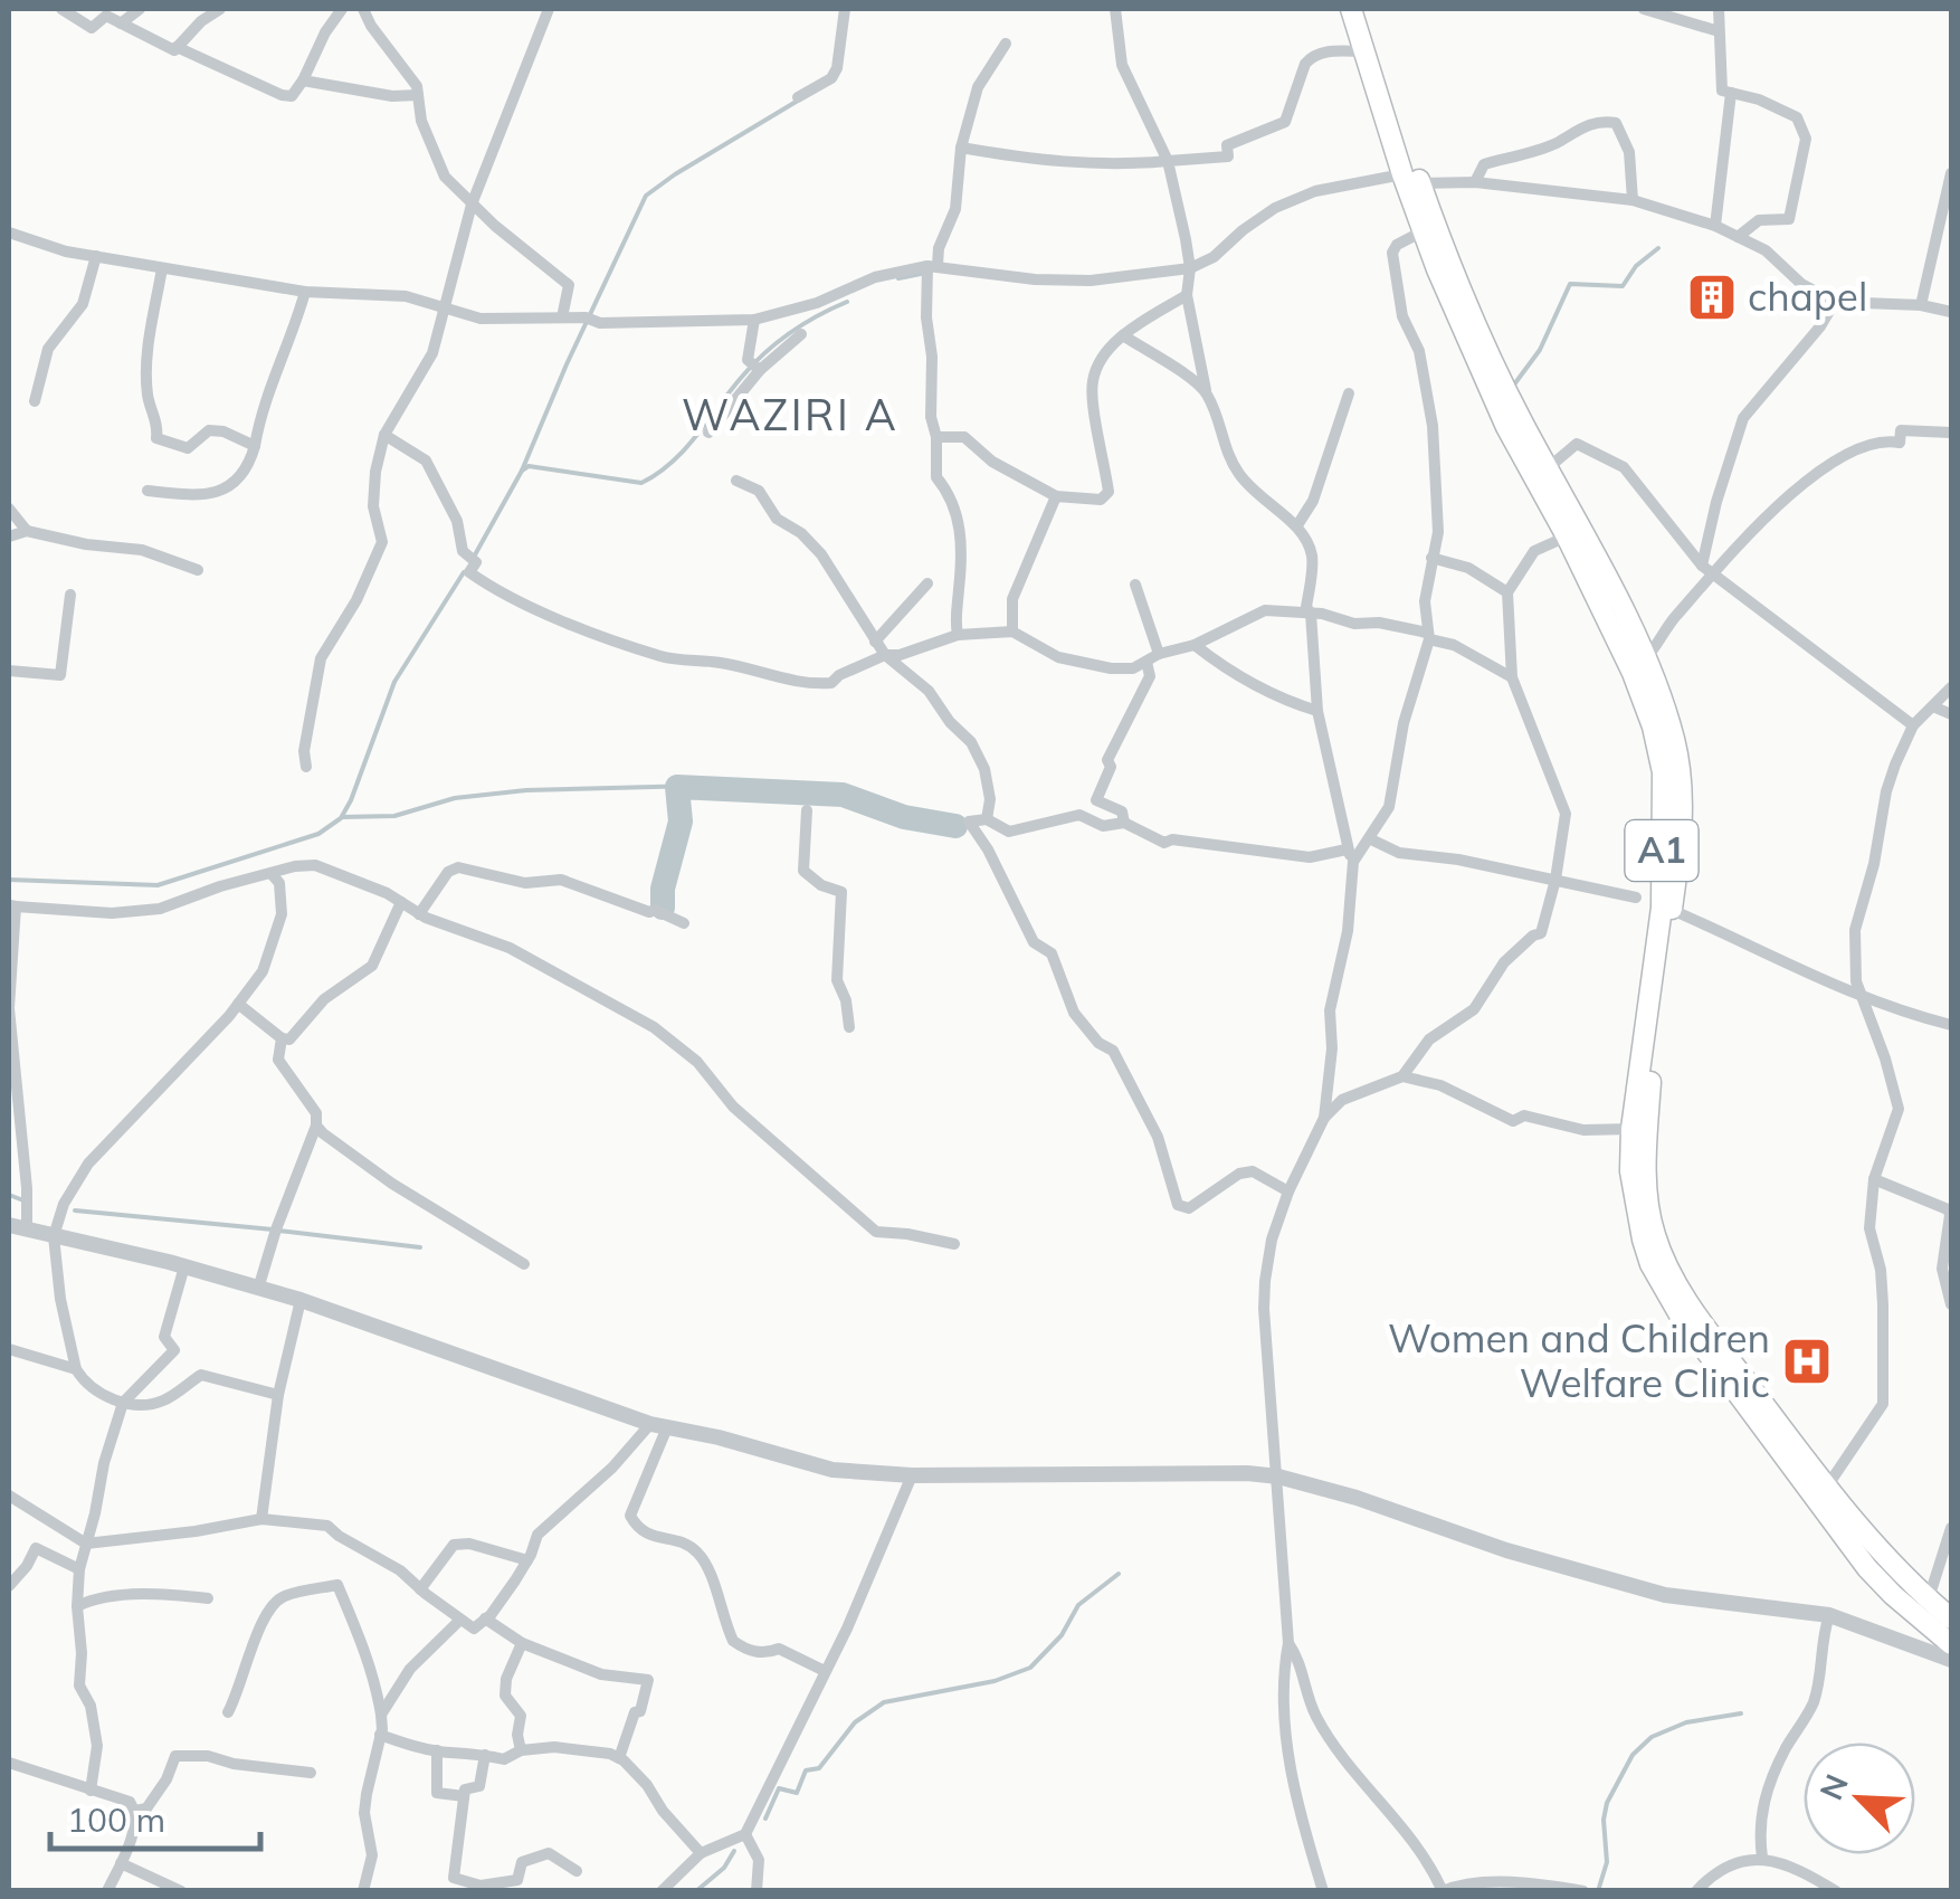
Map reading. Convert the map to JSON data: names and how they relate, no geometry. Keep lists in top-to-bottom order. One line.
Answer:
{"streets":{"highway":["A1"]},"districts":["WAZIRI A"],"places":{"building":["chapel"],"hospital":["Women and Children Welfare Clinic"]},"scale_bar":"100 m","north":"top left"}
